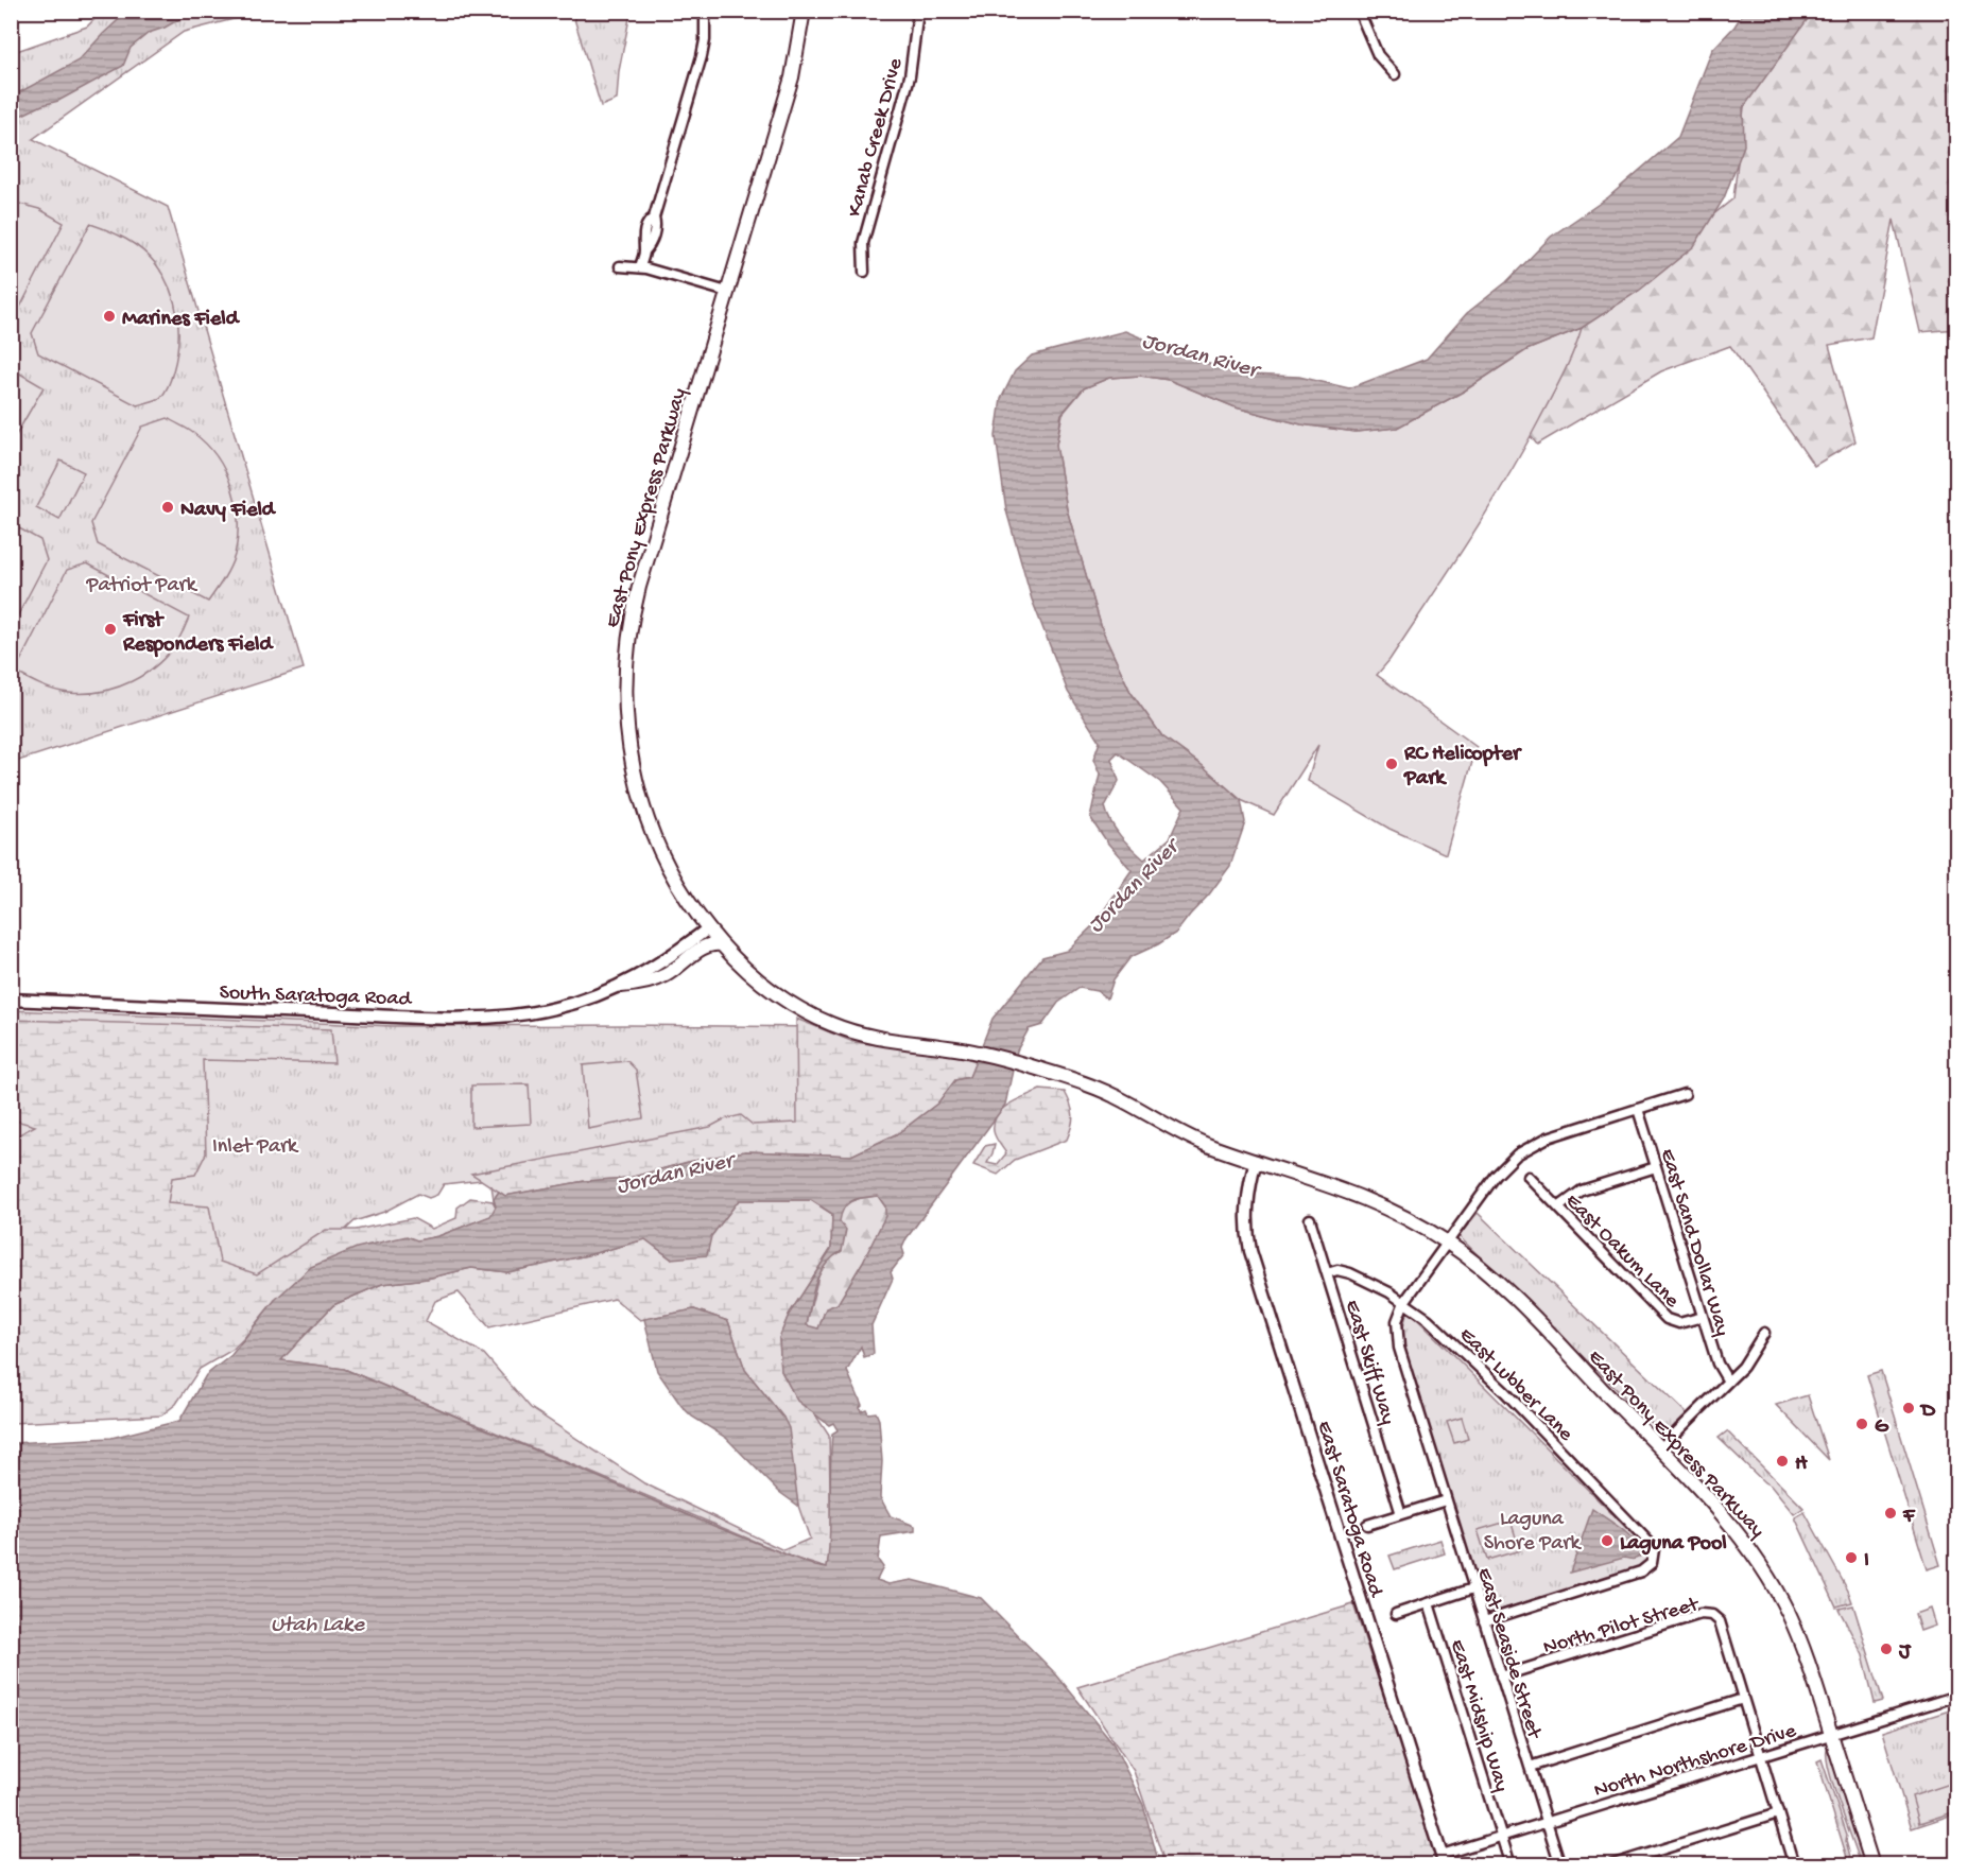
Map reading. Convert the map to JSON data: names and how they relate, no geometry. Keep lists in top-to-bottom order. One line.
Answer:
{"streets":{"main road":["East Pony Express Parkway"],"street":["Kanab Creek Drive","South Saratoga Road","East Sand Dollar Way","East Oakum Lane","East Skiff Way","East Lubber Lane","East Saratoga Road","North Pilot Street","East Seaside Street","East Midship Way","North Northshore Drive"]},"crossings":[["East Pony Express Parkway","South Saratoga Road"],["East Pony Express Parkway","East Saratoga Road"],["East Pony Express Parkway","East Seaside Street"],["East Pony Express Parkway","North Northshore Drive"],["East Sand Dollar Way","East Oakum Lane"],["East Sand Dollar Way","East Seaside Street"],["East Skiff Way","East Lubber Lane"],["East Lubber Lane","East Seaside Street"],["East Saratoga Road","North Northshore Drive"],["North Pilot Street","East Seaside Street"],["East Seaside Street","North Northshore Drive"],["East Midship Way","North Northshore Drive"]],"water":["Jordan River","Utah Lake"],"parks":["Patriot Park","Inlet Park","Laguna Shore Park"],"places":["Marines Field","Navy Field","First Responders Field","RC Helicopter Park","D","G","H","F","Laguna Pool","I","J"]}
